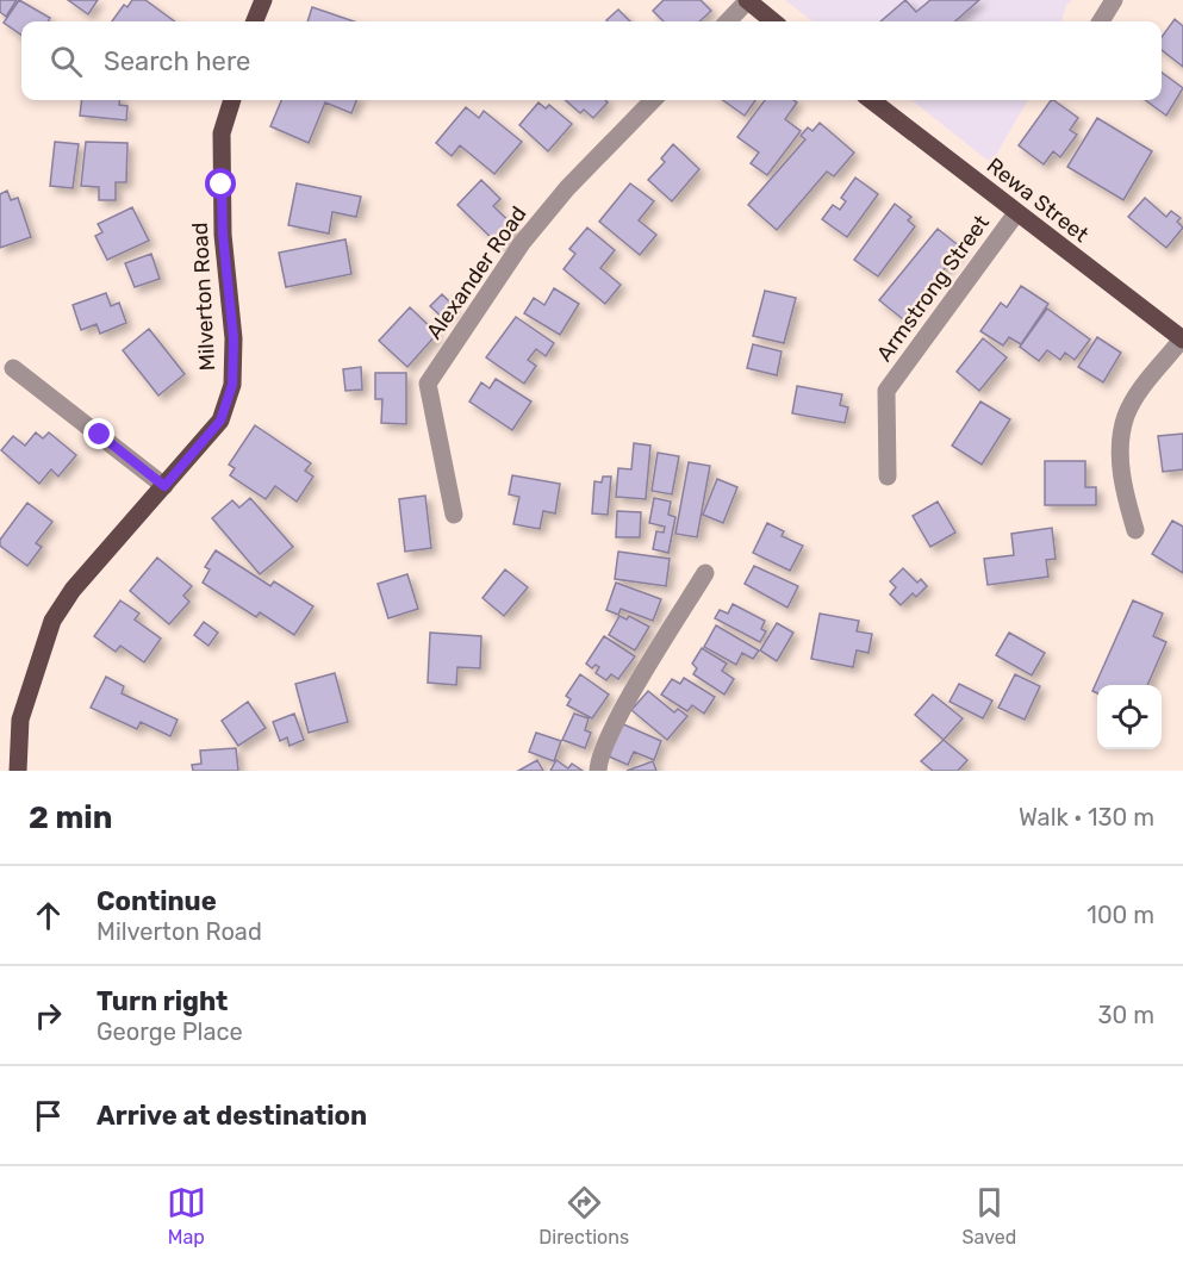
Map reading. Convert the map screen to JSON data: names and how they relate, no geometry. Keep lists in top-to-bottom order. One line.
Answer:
{"streets":{"main road":["Rewa Street","Milverton Road"],"street":["Alexander Road","Armstrong Street"]},"crossings":[["Rewa Street","Armstrong Street"]],"page":{"search":"Search here","heading":["2 min","Walk · 130 m"],"list":[["Continue","Milverton Road","100 m"],["Turn right","George Place","30 m"],"Arrive at destination"],"nav":["Map","Directions","Saved"]}}
